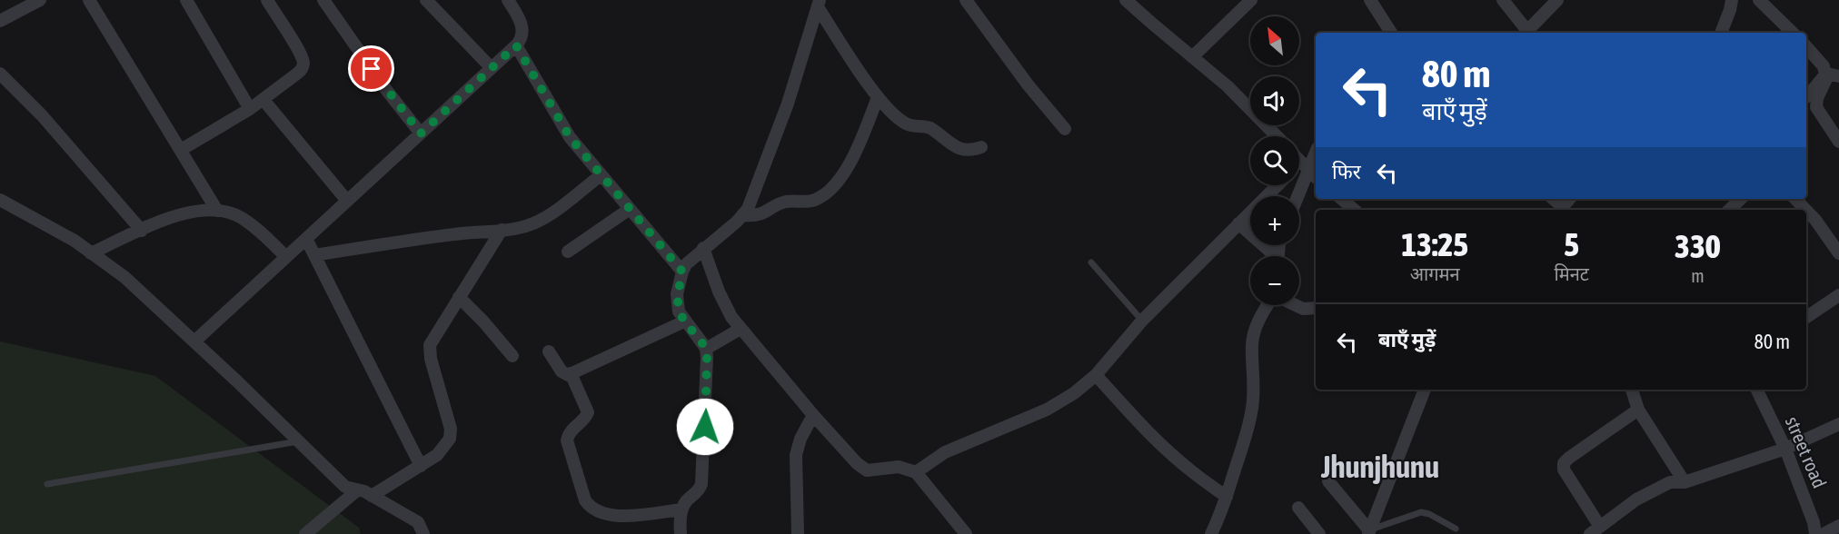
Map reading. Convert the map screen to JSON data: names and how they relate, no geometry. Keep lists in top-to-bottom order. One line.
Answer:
{"streets":{"street":["street road"]},"districts":["Jhunjhunu"],"north":"top left","page":{"map_buttons":["+","−"],"turn":["80 m","बाएँ मुड़ें"],"then":"फिर","eta":["13:25","आगमन","5","मिनट","330","m"],"list":[{"name":"बाएँ मुड़ें","value":"80 m"}]}}
